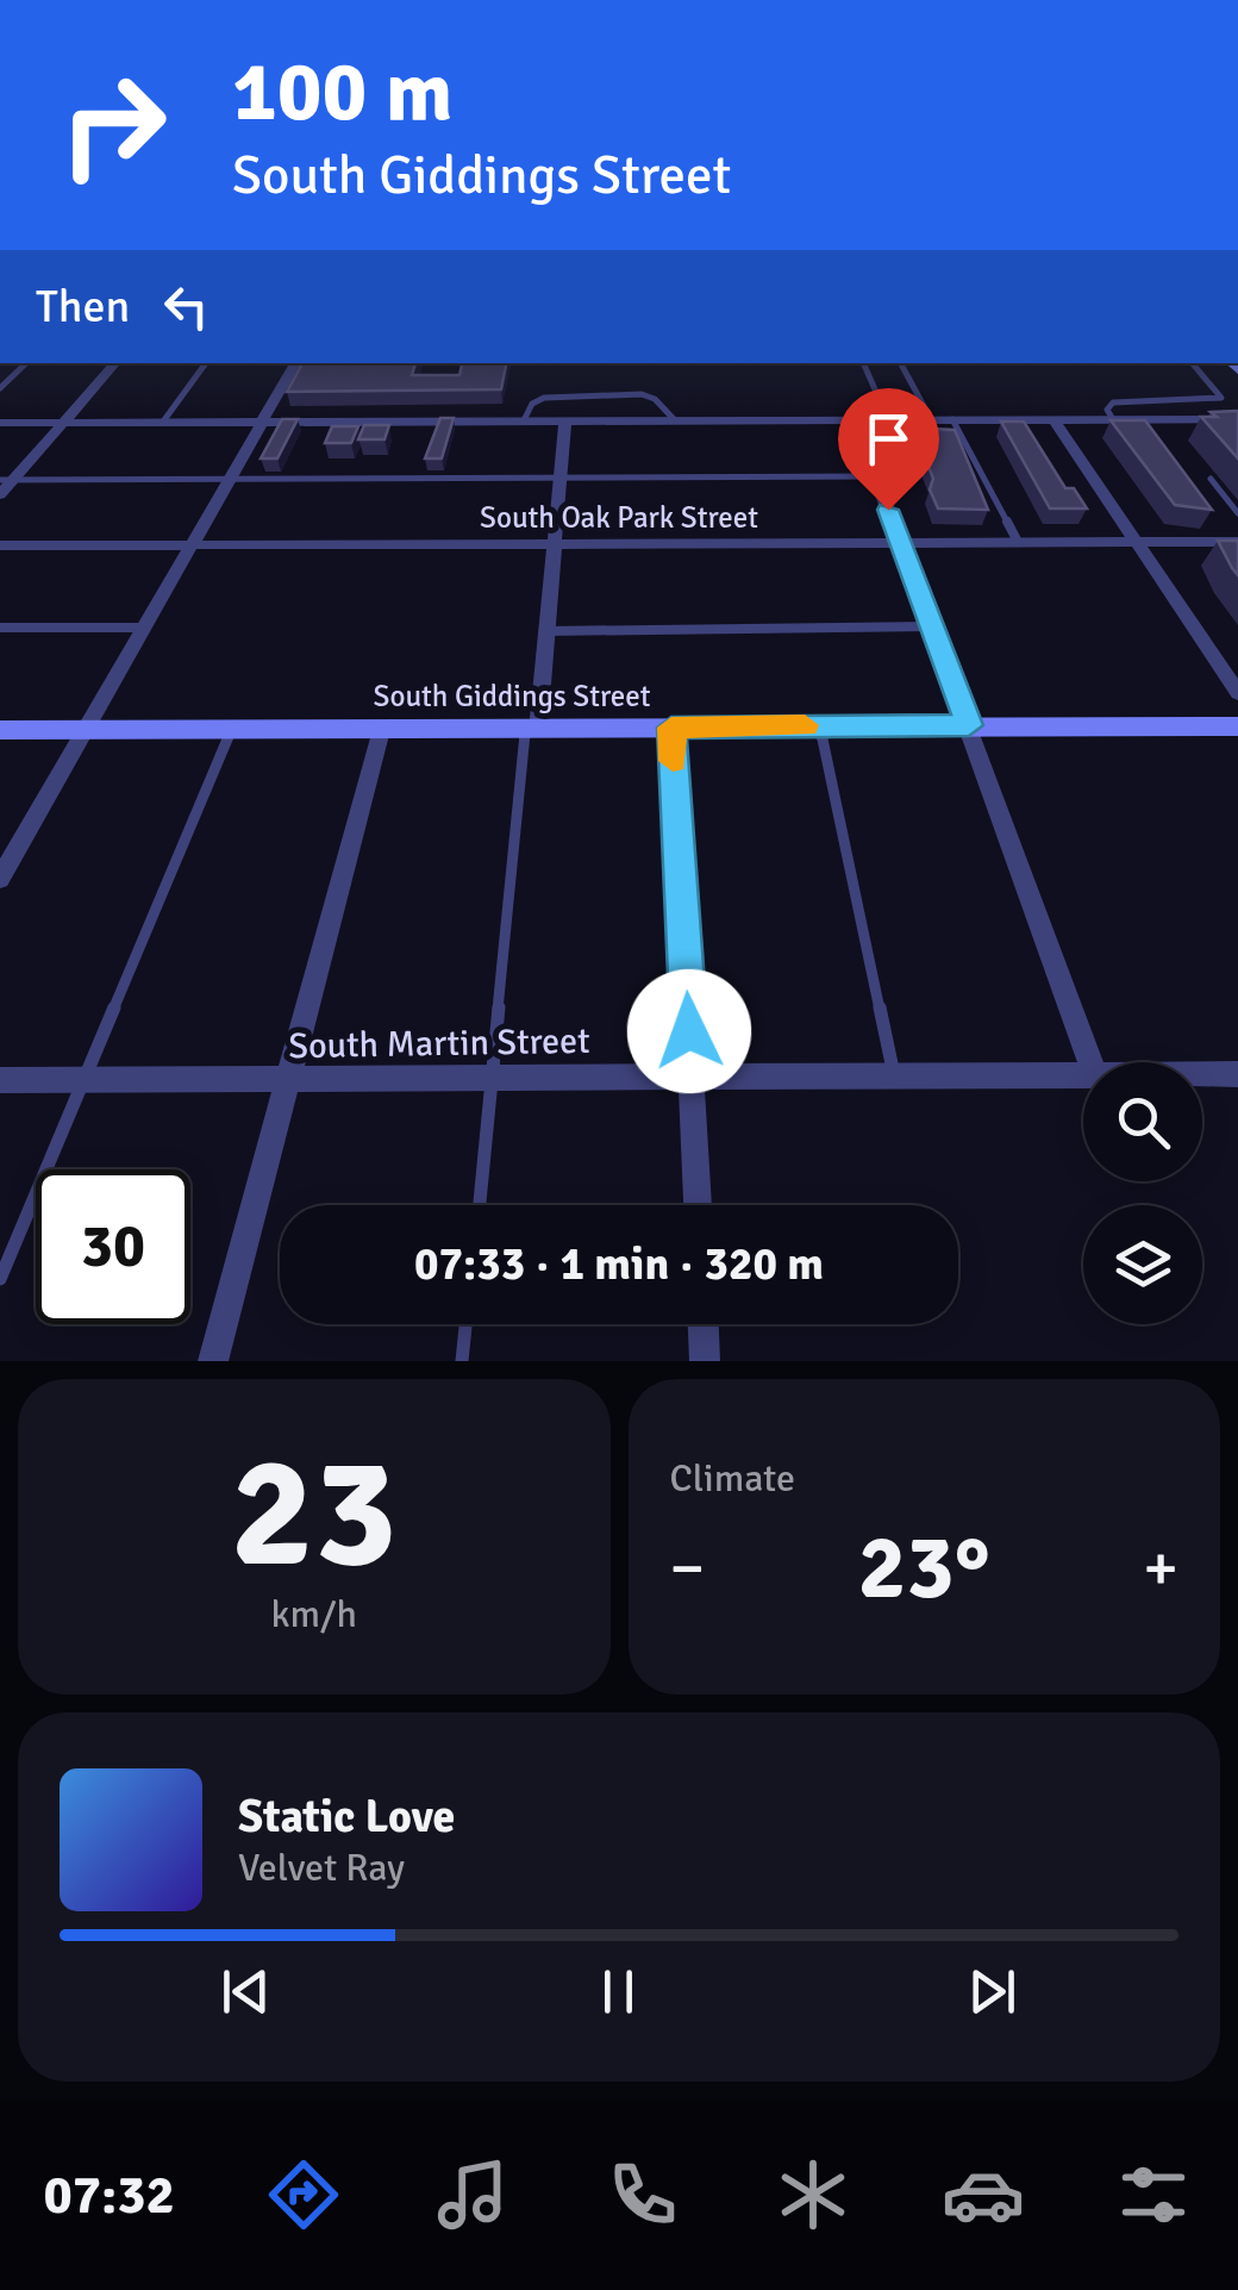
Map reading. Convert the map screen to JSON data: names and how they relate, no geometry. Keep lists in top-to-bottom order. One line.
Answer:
{"streets":{"street":["South Oak Park Street","South Giddings Street","South Martin Street"]},"page":{"turn":["100 m","South Giddings Street"],"then":"Then","limit":"30","trip":"07:33 · 1 min · 320 m","tile":[["23","km/h"],"Climate"],"heat":["−","23°","+"],"song":["Static Love","Velvet Ray"],"tabs":"07:32"}}
